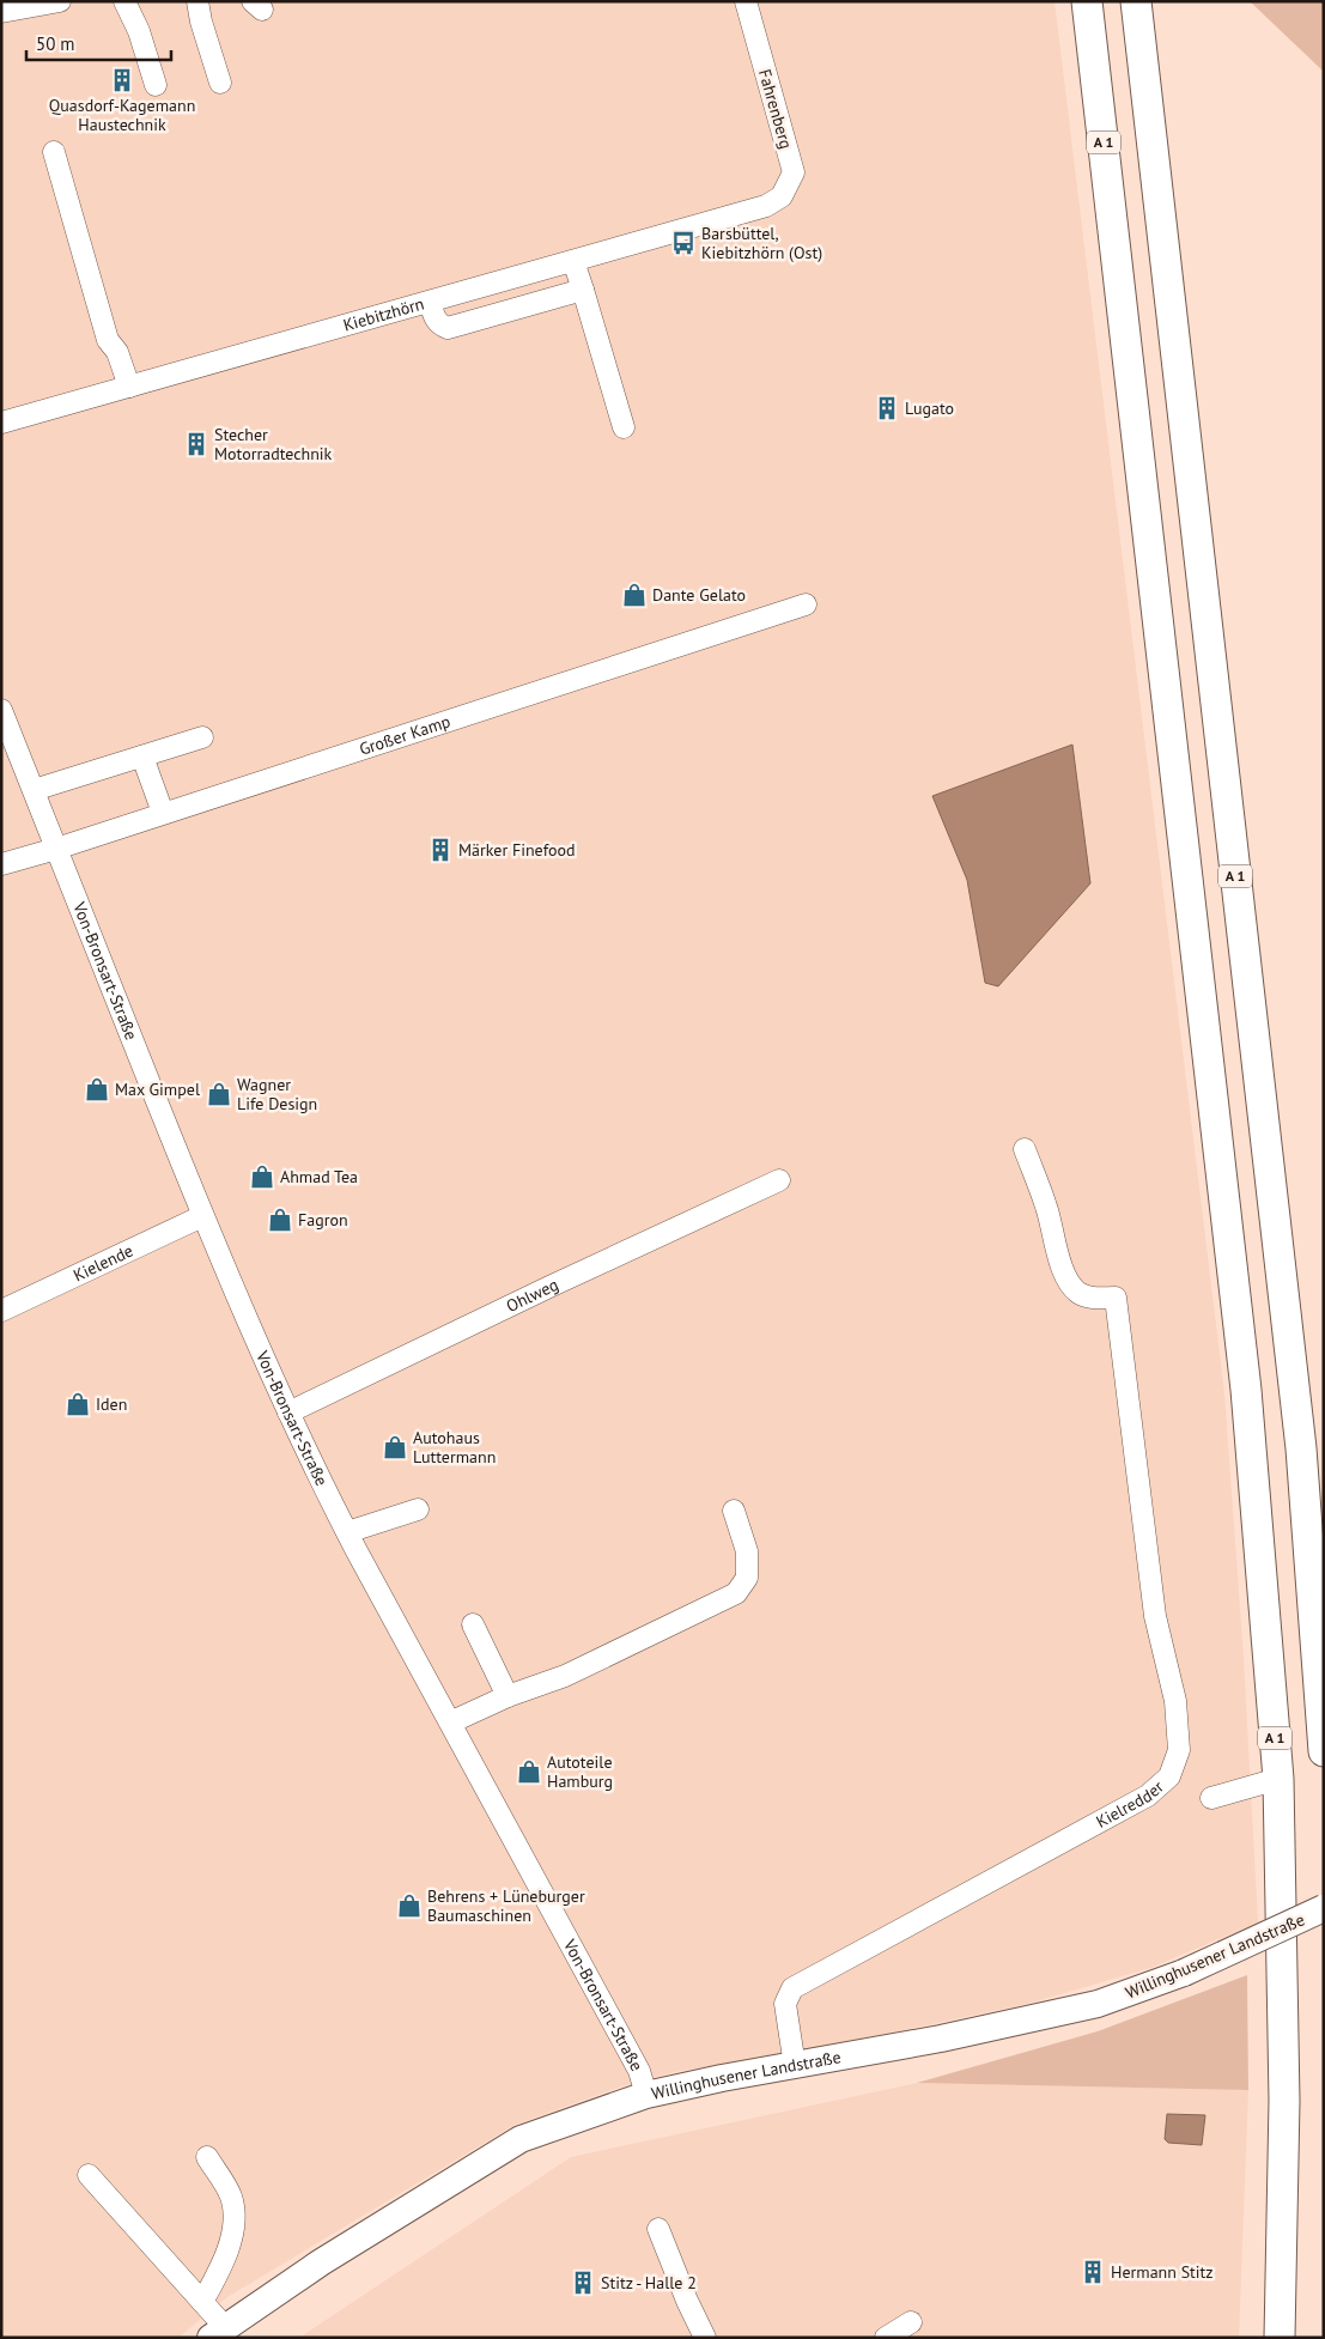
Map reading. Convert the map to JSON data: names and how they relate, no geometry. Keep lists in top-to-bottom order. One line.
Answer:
{"streets":{"highway":["A 1"],"main road":["Willinghusener Landstraße"],"street":["Fahrenberg","Kiebitzhörn","Großer Kamp","Von-Bronsart-Straße","Kielende","Ohlweg","Kielredder"]},"crossings":[["Fahrenberg","Kiebitzhörn"],["Großer Kamp","Von-Bronsart-Straße"],["Von-Bronsart-Straße","Kielende"],["Von-Bronsart-Straße","Ohlweg"],["Von-Bronsart-Straße","Willinghusener Landstraße"],["Kielredder","Willinghusener Landstraße"]],"places":{"building":["Quasdorf-Kagemann Haustechnik","Lugato","Stecher Motorradtechnik","Märker Finefood","Hermann Stitz","Stitz - Halle 2"],"bus stop":["Barsbüttel, Kiebitzhörn (Ost)"],"shop":["Dante Gelato","Max Gimpel","Wagner Life Design","Ahmad Tea","Fagron","Iden","Autohaus Luttermann","Autoteile Hamburg","Behrens + Lüneburger Baumaschinen"]},"scale_bar":"50 m"}
